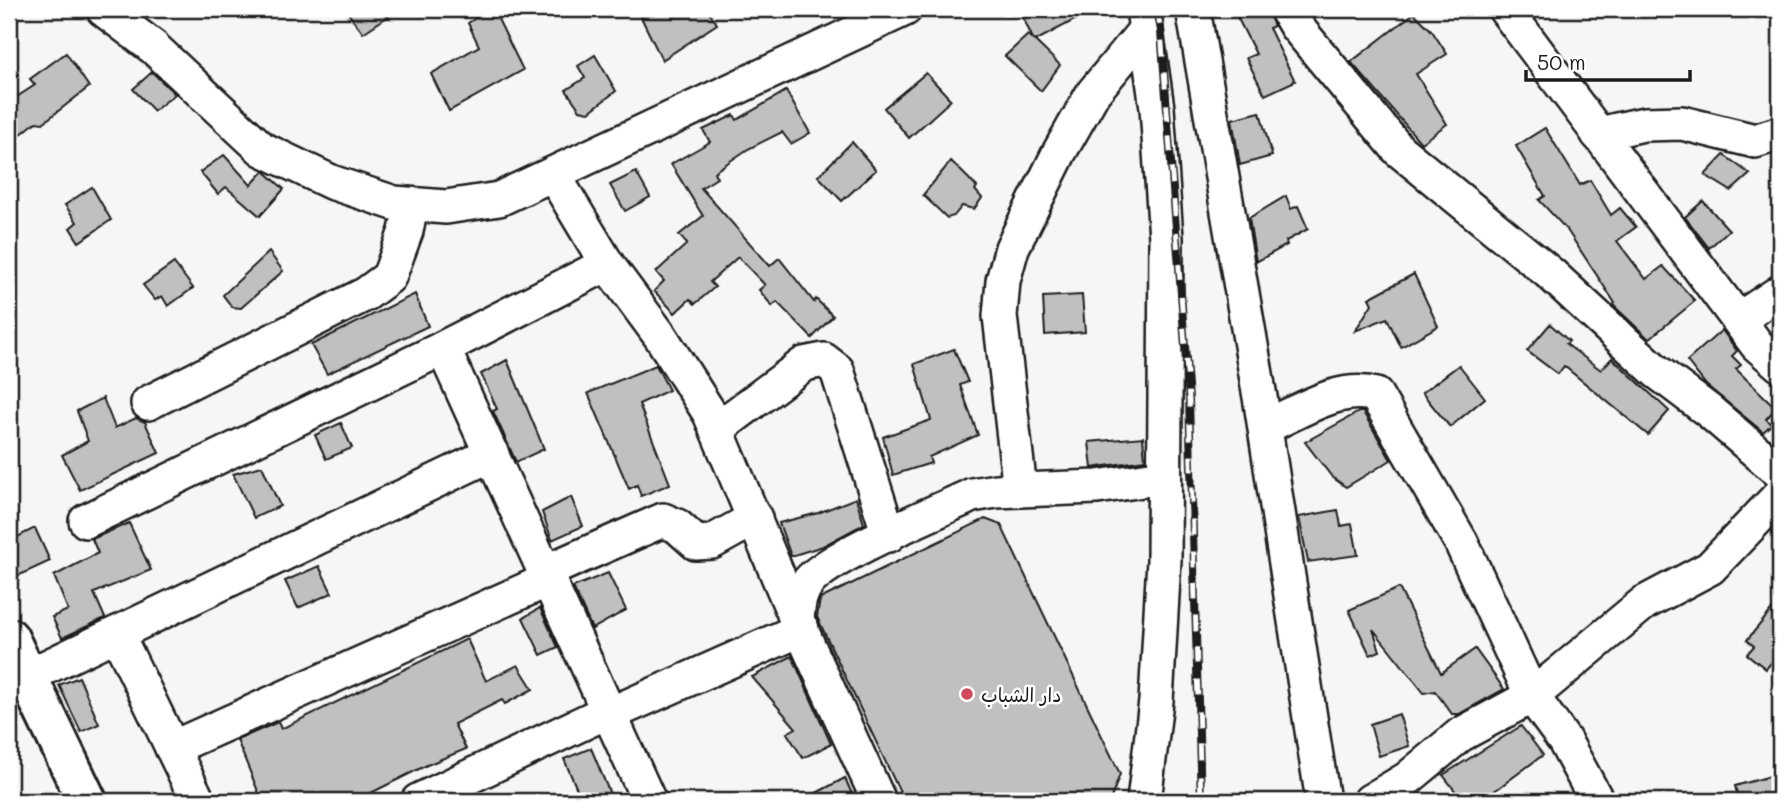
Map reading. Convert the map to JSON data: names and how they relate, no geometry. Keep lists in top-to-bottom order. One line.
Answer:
{"places":["دار الشباب"],"scale_bar":"50 m"}
